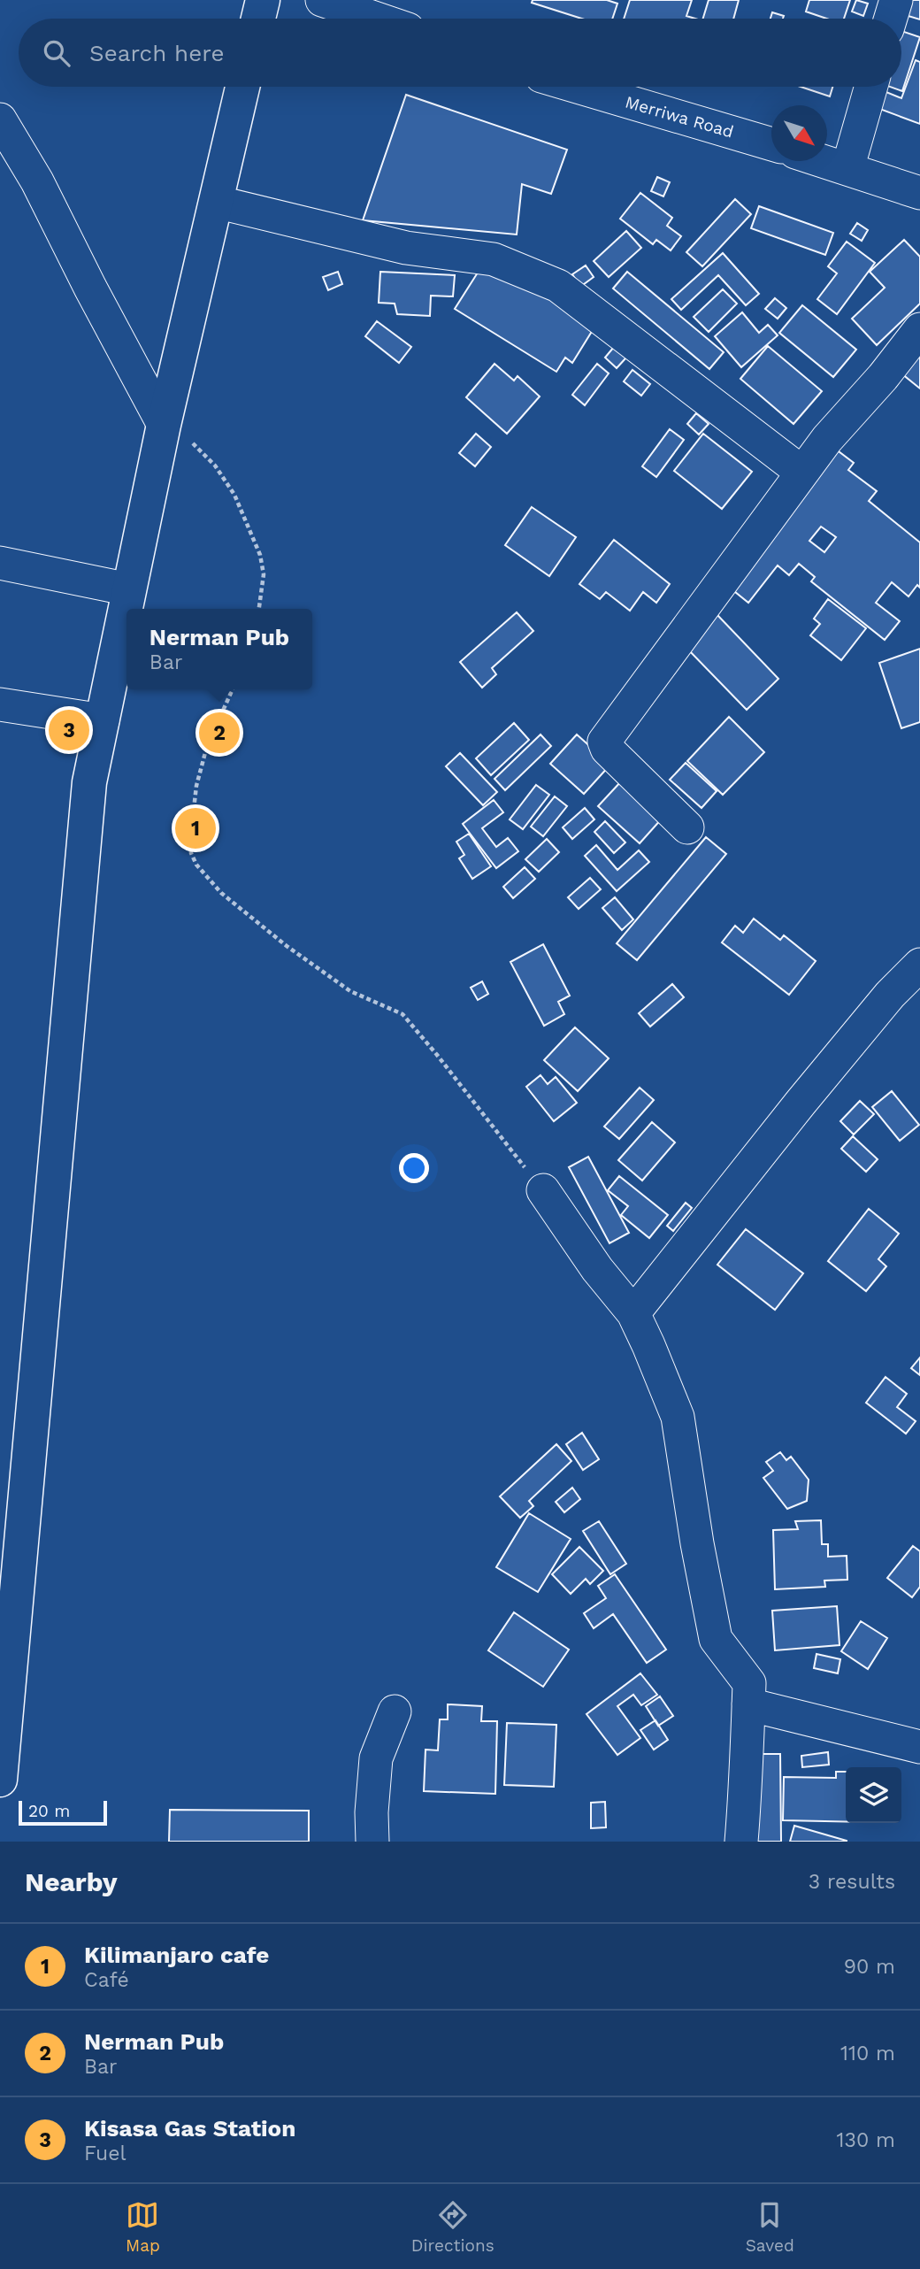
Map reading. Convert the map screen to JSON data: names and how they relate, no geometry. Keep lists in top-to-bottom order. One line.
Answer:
{"streets":{"street":["Merriwa Road"]},"scale_bar":"20 m","north":"bottom right","page":{"search":"Search here","popup":["Nerman Pub","Bar"],"pins":["3","2","1"],"scale":"20 m","heading":["Nearby","3 results"],"list":[{"mark":"1","name":"Kilimanjaro cafe","note":"Café","value":"90 m"},{"mark":"2","name":"Nerman Pub","note":"Bar","value":"110 m"},{"mark":"3","name":"Kisasa Gas Station","note":"Fuel","value":"130 m"}],"nav":["Map","Directions","Saved"]}}
